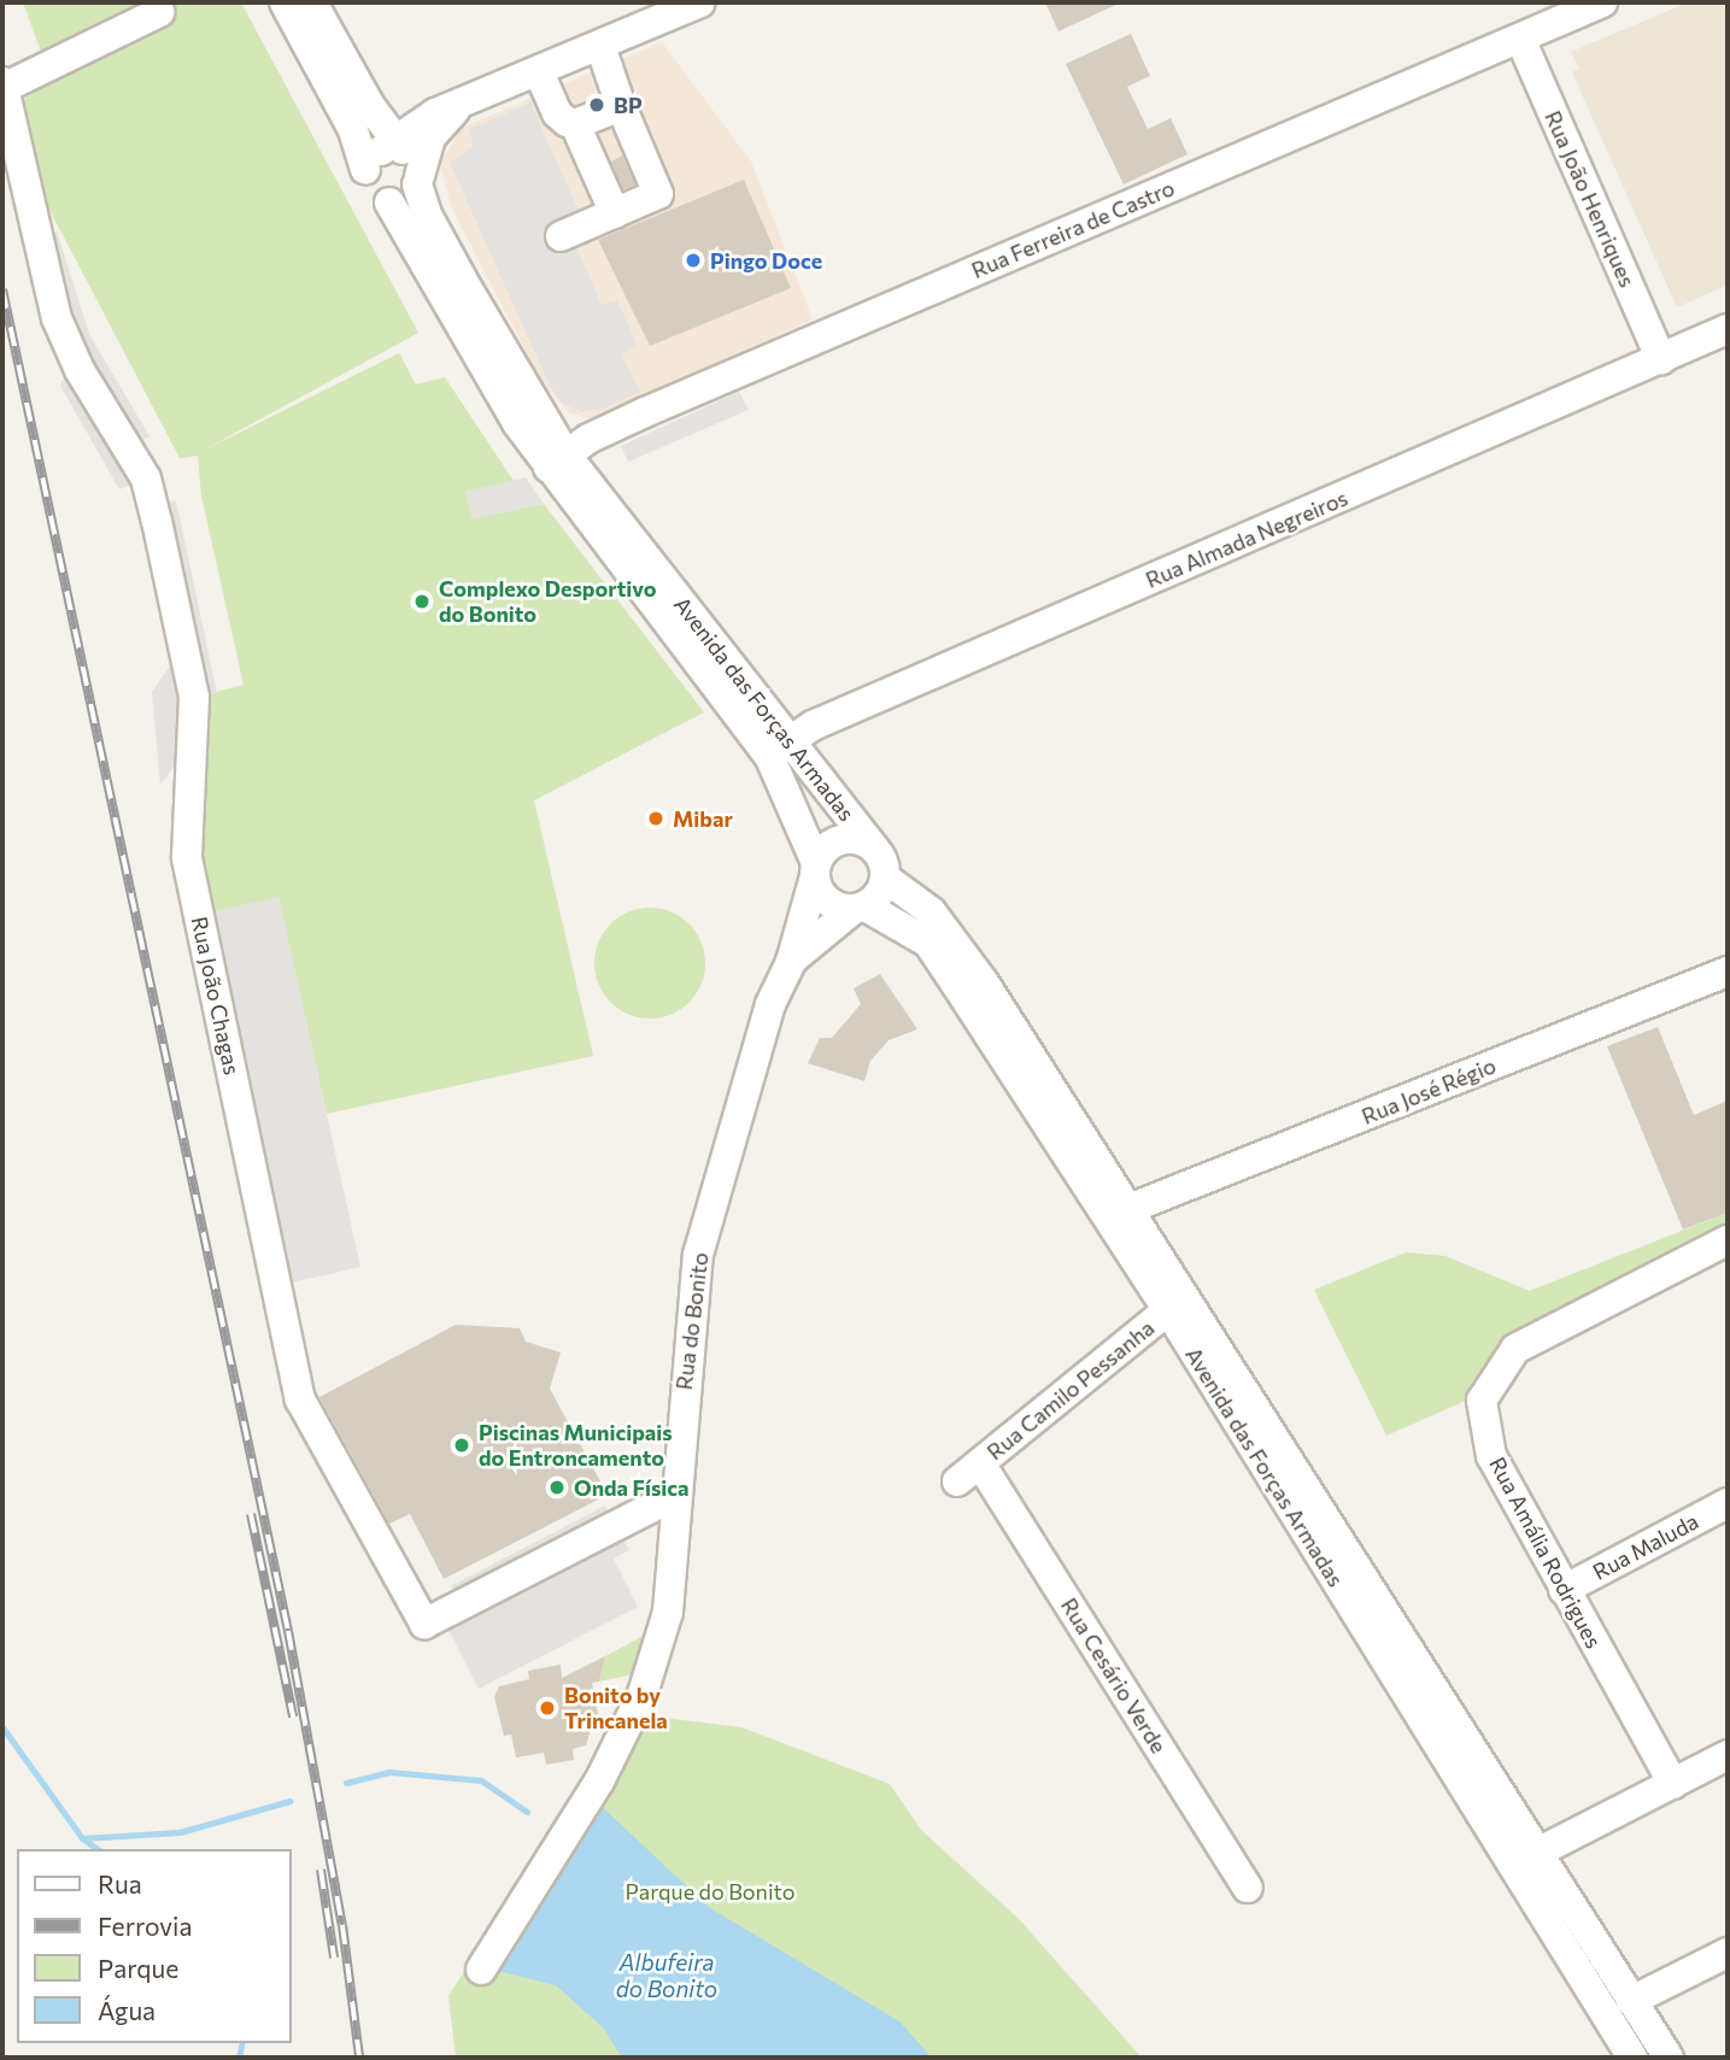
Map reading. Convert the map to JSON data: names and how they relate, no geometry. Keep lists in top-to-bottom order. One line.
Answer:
{"streets":{"street":["Rua João Henriques","Rua Ferreira de Castro","Rua Almada Negreiros","Avenida das Forças Armadas","Rua João Chagas","Rua José Régio","Rua do Bonito","Rua Camilo Pessanha","Rua Maluda","Rua Amália Rodrigues","Rua Cesário Verde"]},"crossings":[["Rua João Henriques","Rua Ferreira de Castro"],["Rua João Henriques","Rua Almada Negreiros"],["Rua Ferreira de Castro","Avenida das Forças Armadas"],["Rua Almada Negreiros","Avenida das Forças Armadas"],["Avenida das Forças Armadas","Rua José Régio"],["Avenida das Forças Armadas","Rua do Bonito"],["Avenida das Forças Armadas","Rua Camilo Pessanha"],["Rua João Chagas","Rua do Bonito"],["Rua Camilo Pessanha","Rua Cesário Verde"],["Rua Maluda","Rua Amália Rodrigues"]],"water":["Albufeira do Bonito"],"parks":["Parque do Bonito"],"places":["BP","Pingo Doce","Complexo Desportivo do Bonito","Mibar","Piscinas Municipais do Entroncamento","Onda Física","Bonito by Trincanela"],"legend":["Rua","Ferrovia","Parque","Água"]}
